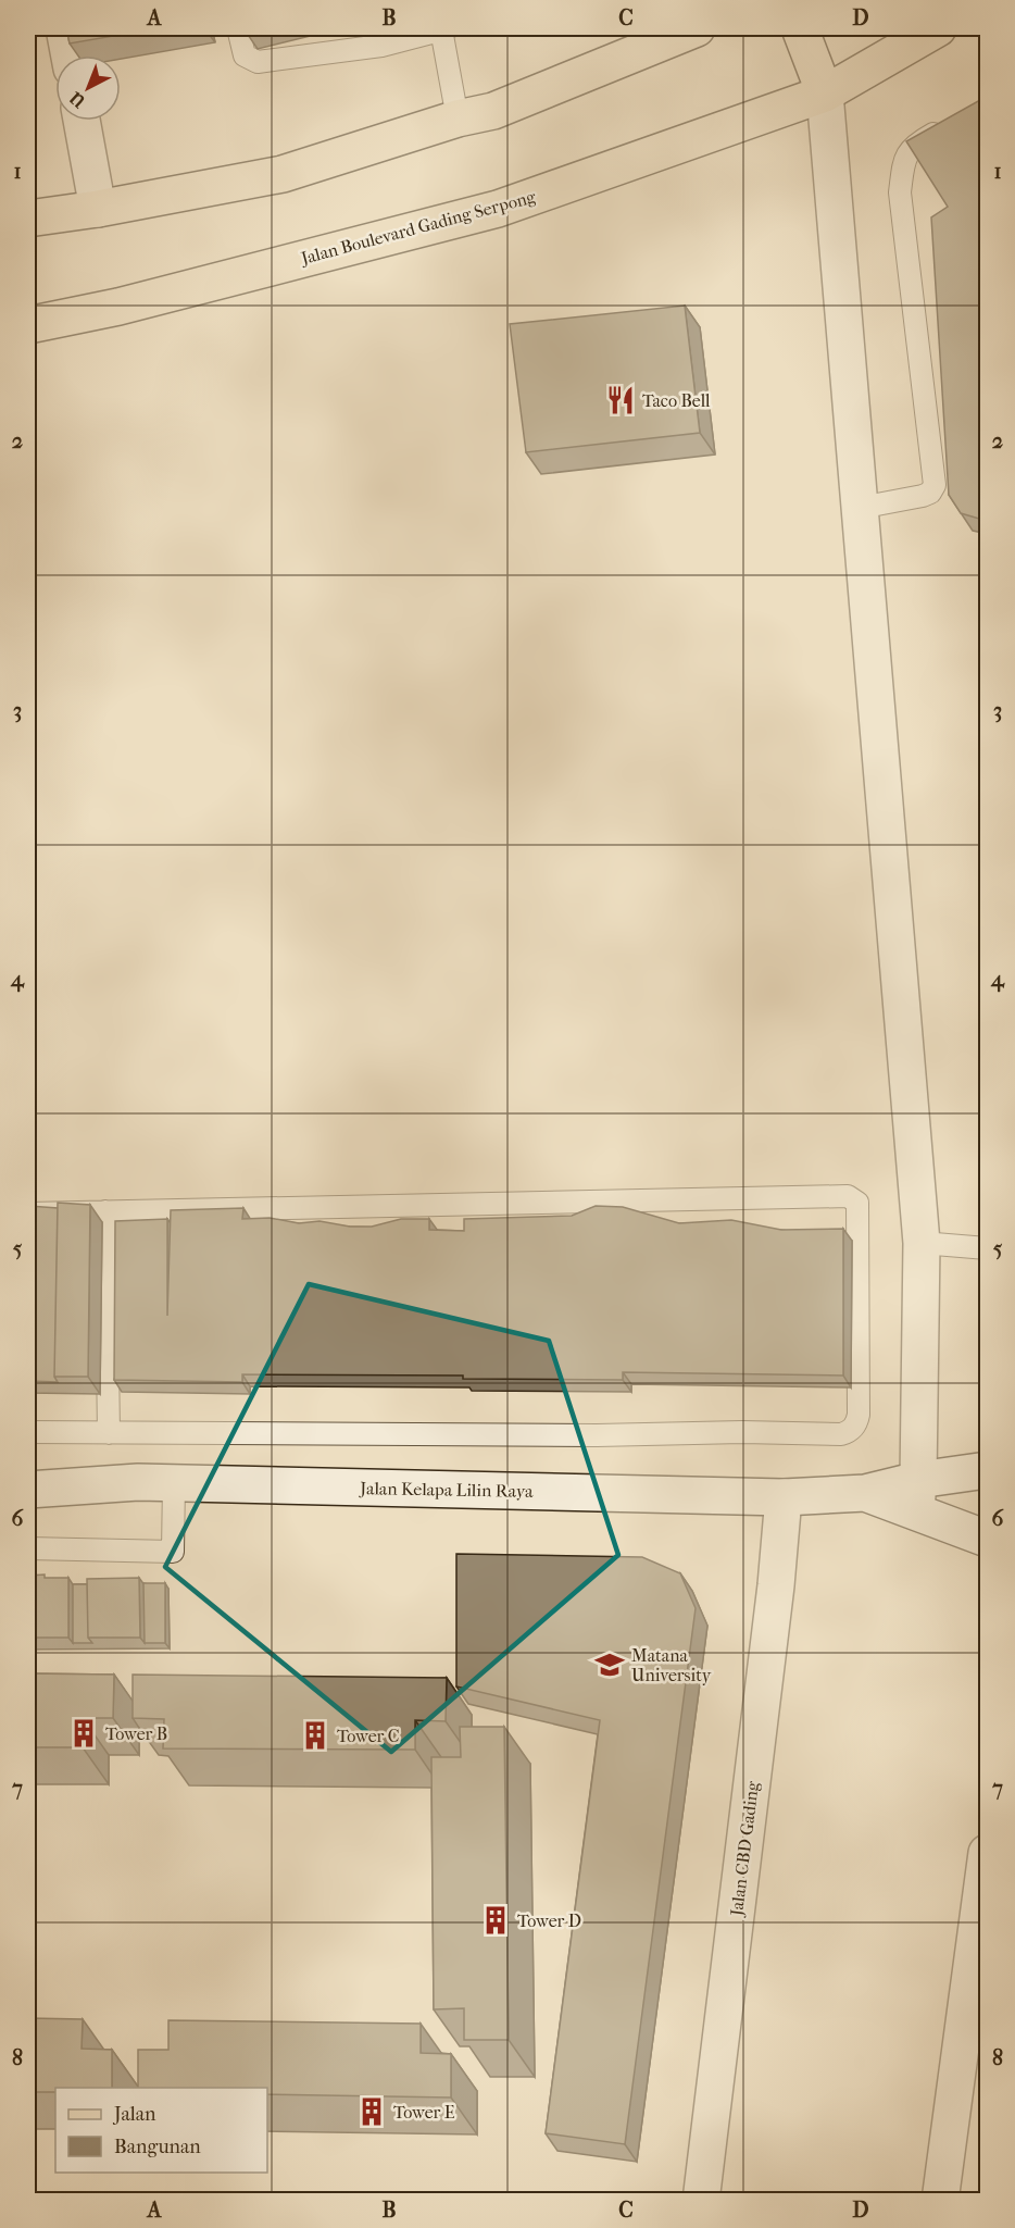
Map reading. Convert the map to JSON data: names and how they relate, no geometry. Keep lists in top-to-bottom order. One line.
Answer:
{"streets":{"main road":["Jalan Boulevard Gading Serpong"],"street":["Jalan Kelapa Lilin Raya","Jalan CBD Gading"]},"crossings":[["Jalan Kelapa Lilin Raya","Jalan CBD Gading"]],"places":{"restaurant":["Taco Bell"],"school or university":["Matana University"],"building":["Tower B","Tower C","Tower D","Tower E"]},"legend":["Jalan","Bangunan"],"north":"bottom left","grid":{"columns":["A","B","C","D"],"rows":["1","2","3","4","5","6","7","8"]}}
